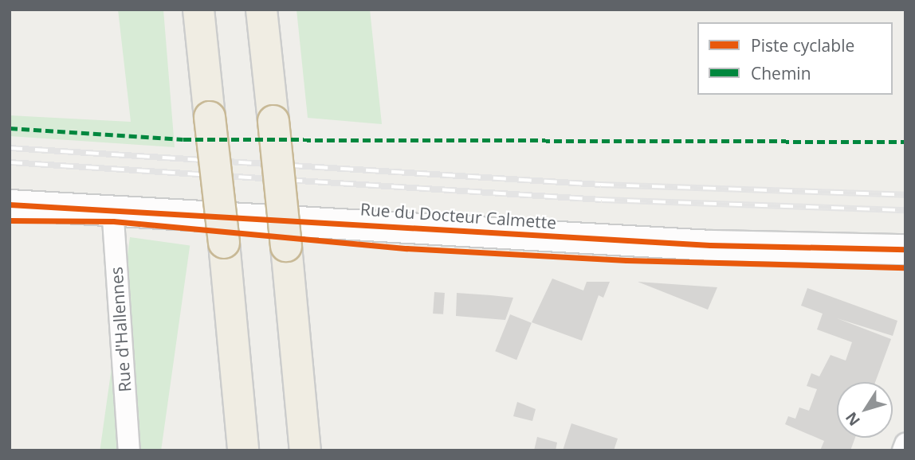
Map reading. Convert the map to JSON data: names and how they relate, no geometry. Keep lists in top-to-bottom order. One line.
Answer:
{"streets":{"street":["Rue du Docteur Calmette","Rue d'Hallennes"]},"crossings":[["Rue du Docteur Calmette","Rue d'Hallennes"]],"legend":["Piste cyclable","Chemin"],"north":"bottom left"}
